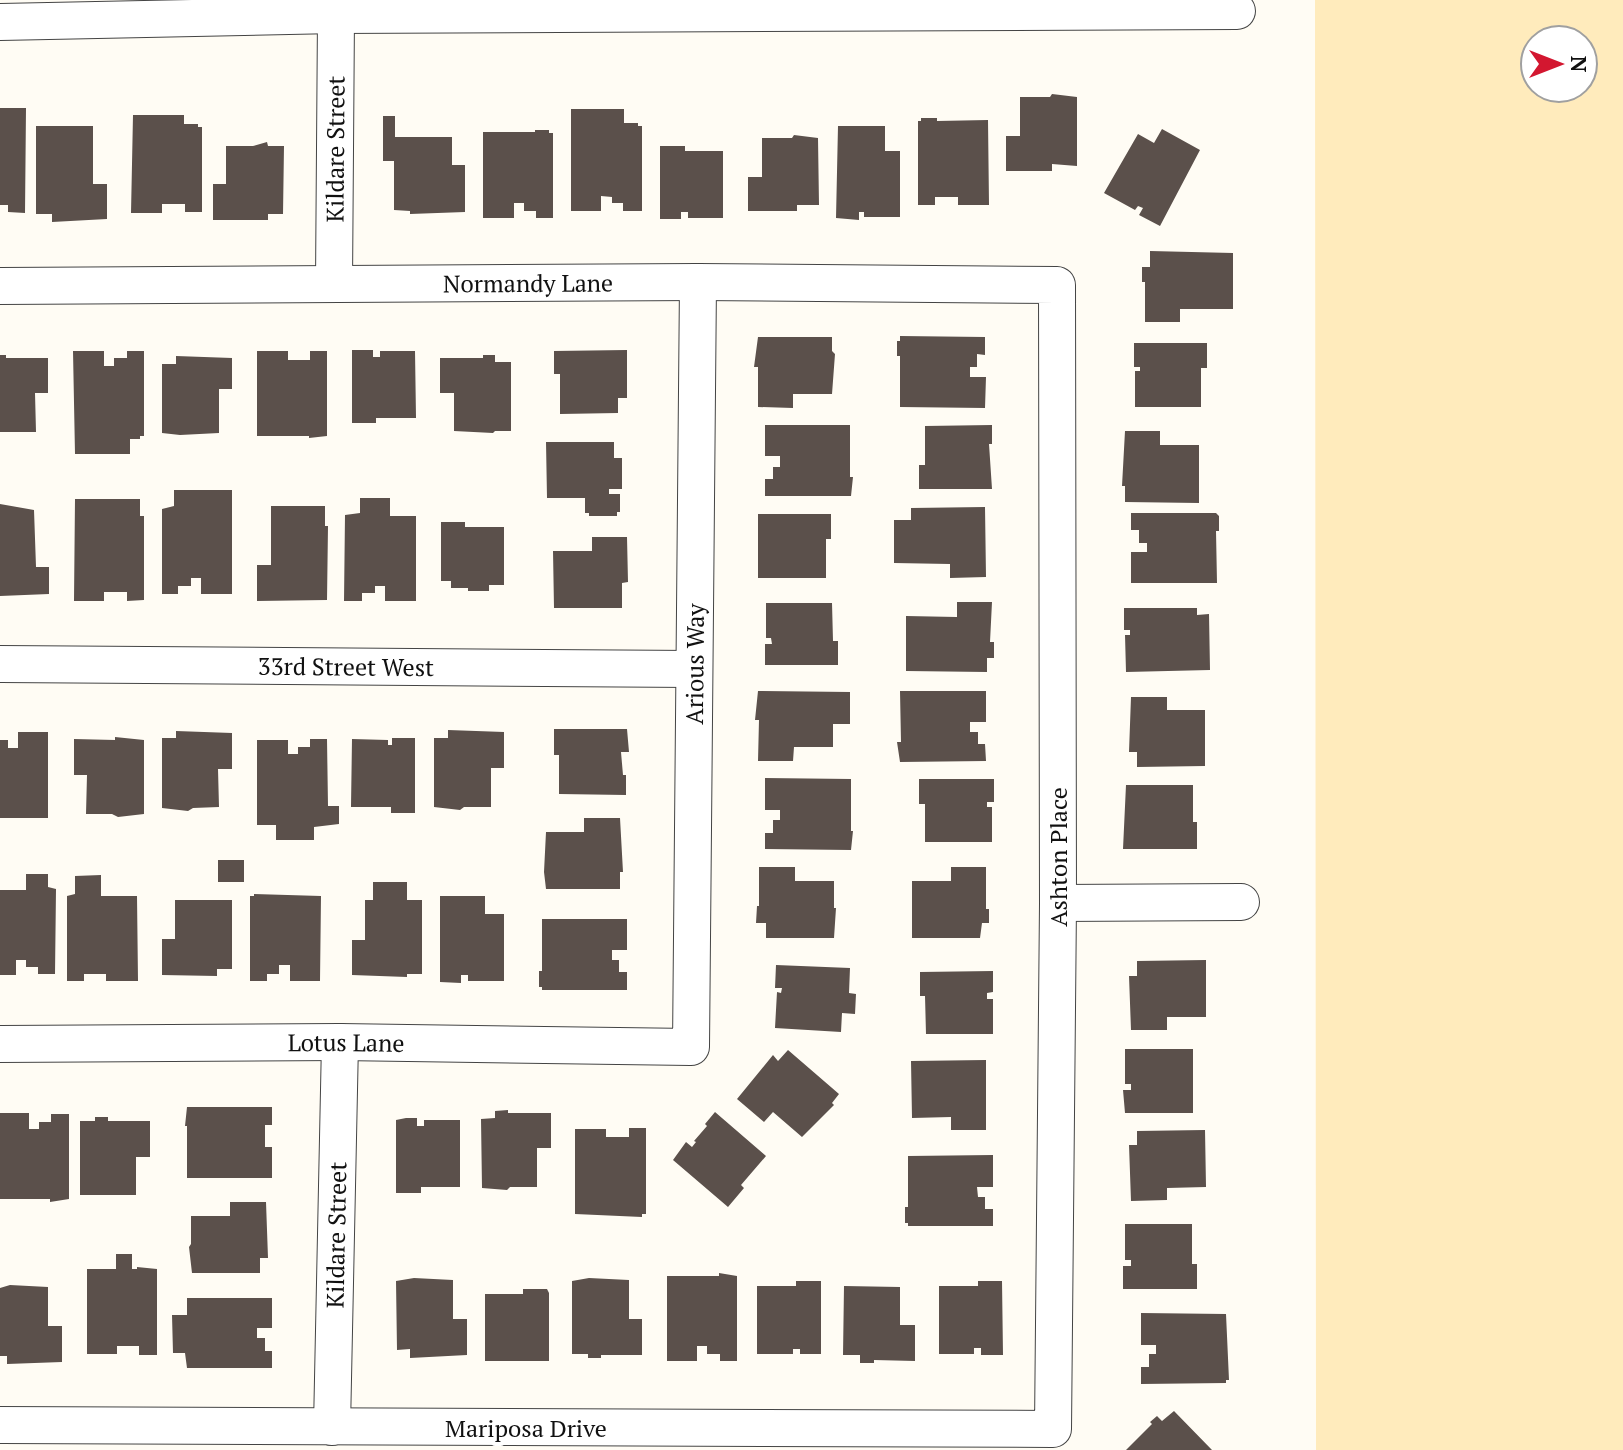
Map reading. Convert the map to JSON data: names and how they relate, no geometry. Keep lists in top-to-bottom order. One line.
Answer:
{"streets":{"street":["Kildare Street","Normandy Lane","Arious Way","33rd Street West","Ashton Place","Lotus Lane","Mariposa Drive"]},"crossings":[["Kildare Street","Normandy Lane"],["Kildare Street","Lotus Lane"],["Kildare Street","Mariposa Drive"],["Normandy Lane","Arious Way"],["Normandy Lane","Ashton Place"],["Arious Way","33rd Street West"],["Arious Way","Lotus Lane"],["Ashton Place","Mariposa Drive"]],"north":"right"}
